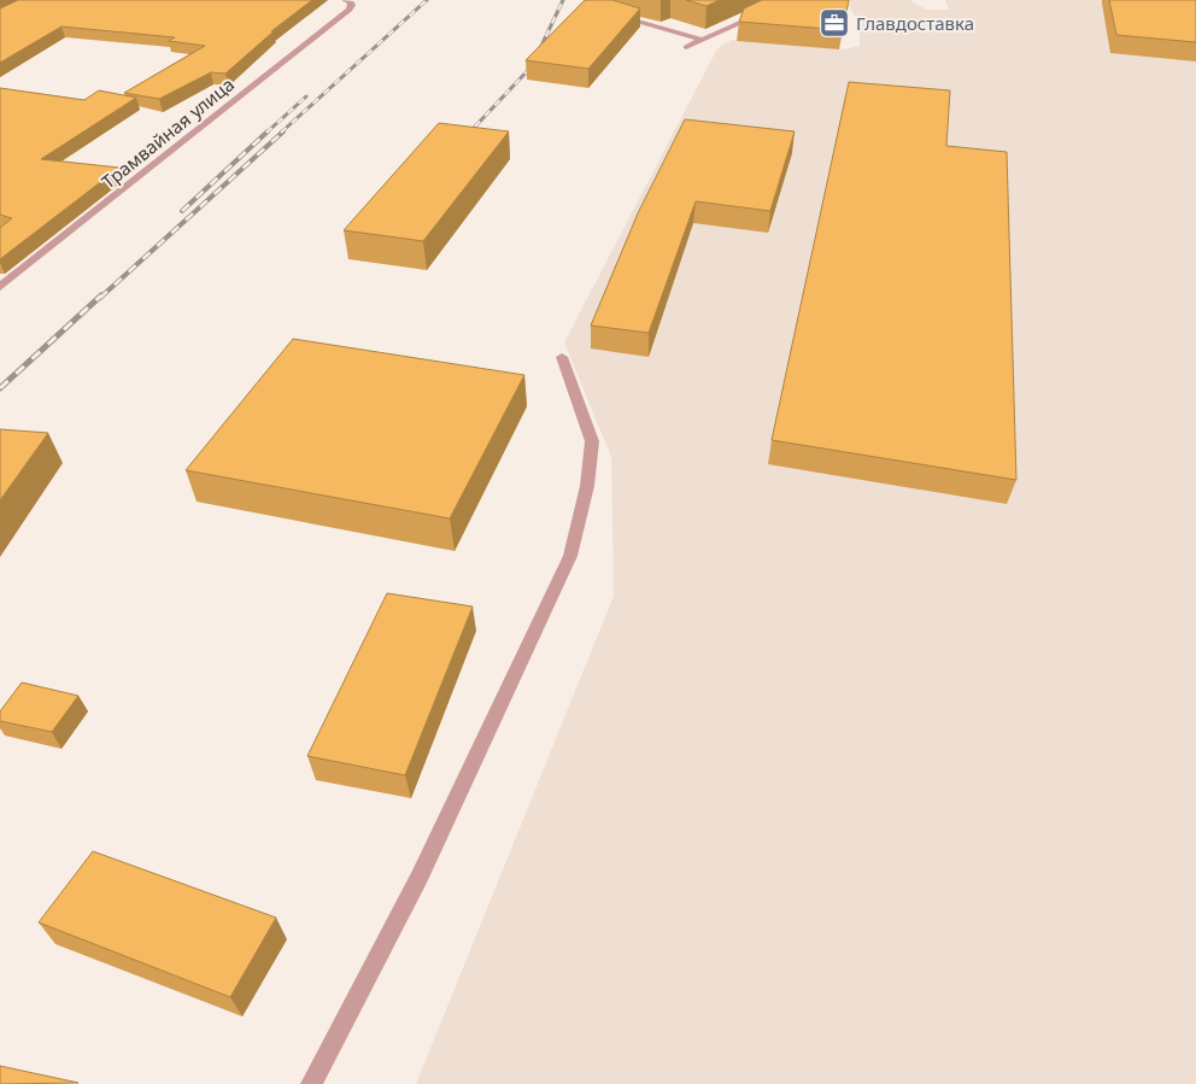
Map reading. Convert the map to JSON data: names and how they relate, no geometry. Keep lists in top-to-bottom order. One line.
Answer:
{"streets":{"street":["Трамвайная улица"]},"places":{"office":["Главдоставка"]}}
